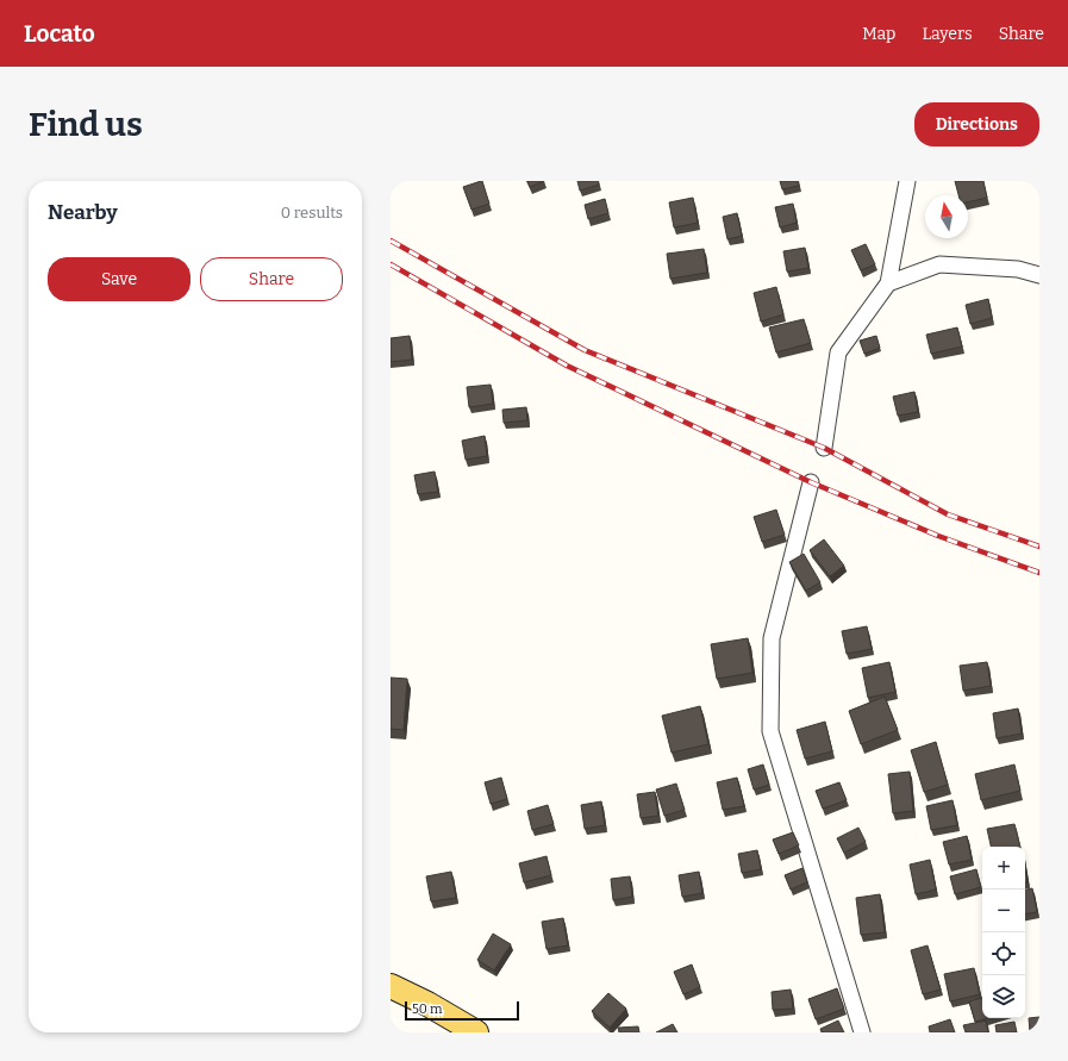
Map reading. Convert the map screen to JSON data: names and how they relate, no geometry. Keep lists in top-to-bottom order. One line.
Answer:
{"scale_bar":"50 m","north":"top","page":{"header":"Locato","nav":["Map","Layers","Share"],"buttons":["Directions",["Save","Share"]],"title":"Find us","heading":["Nearby","0 results"],"map_buttons":["+","−"],"scale":"50 m"}}
